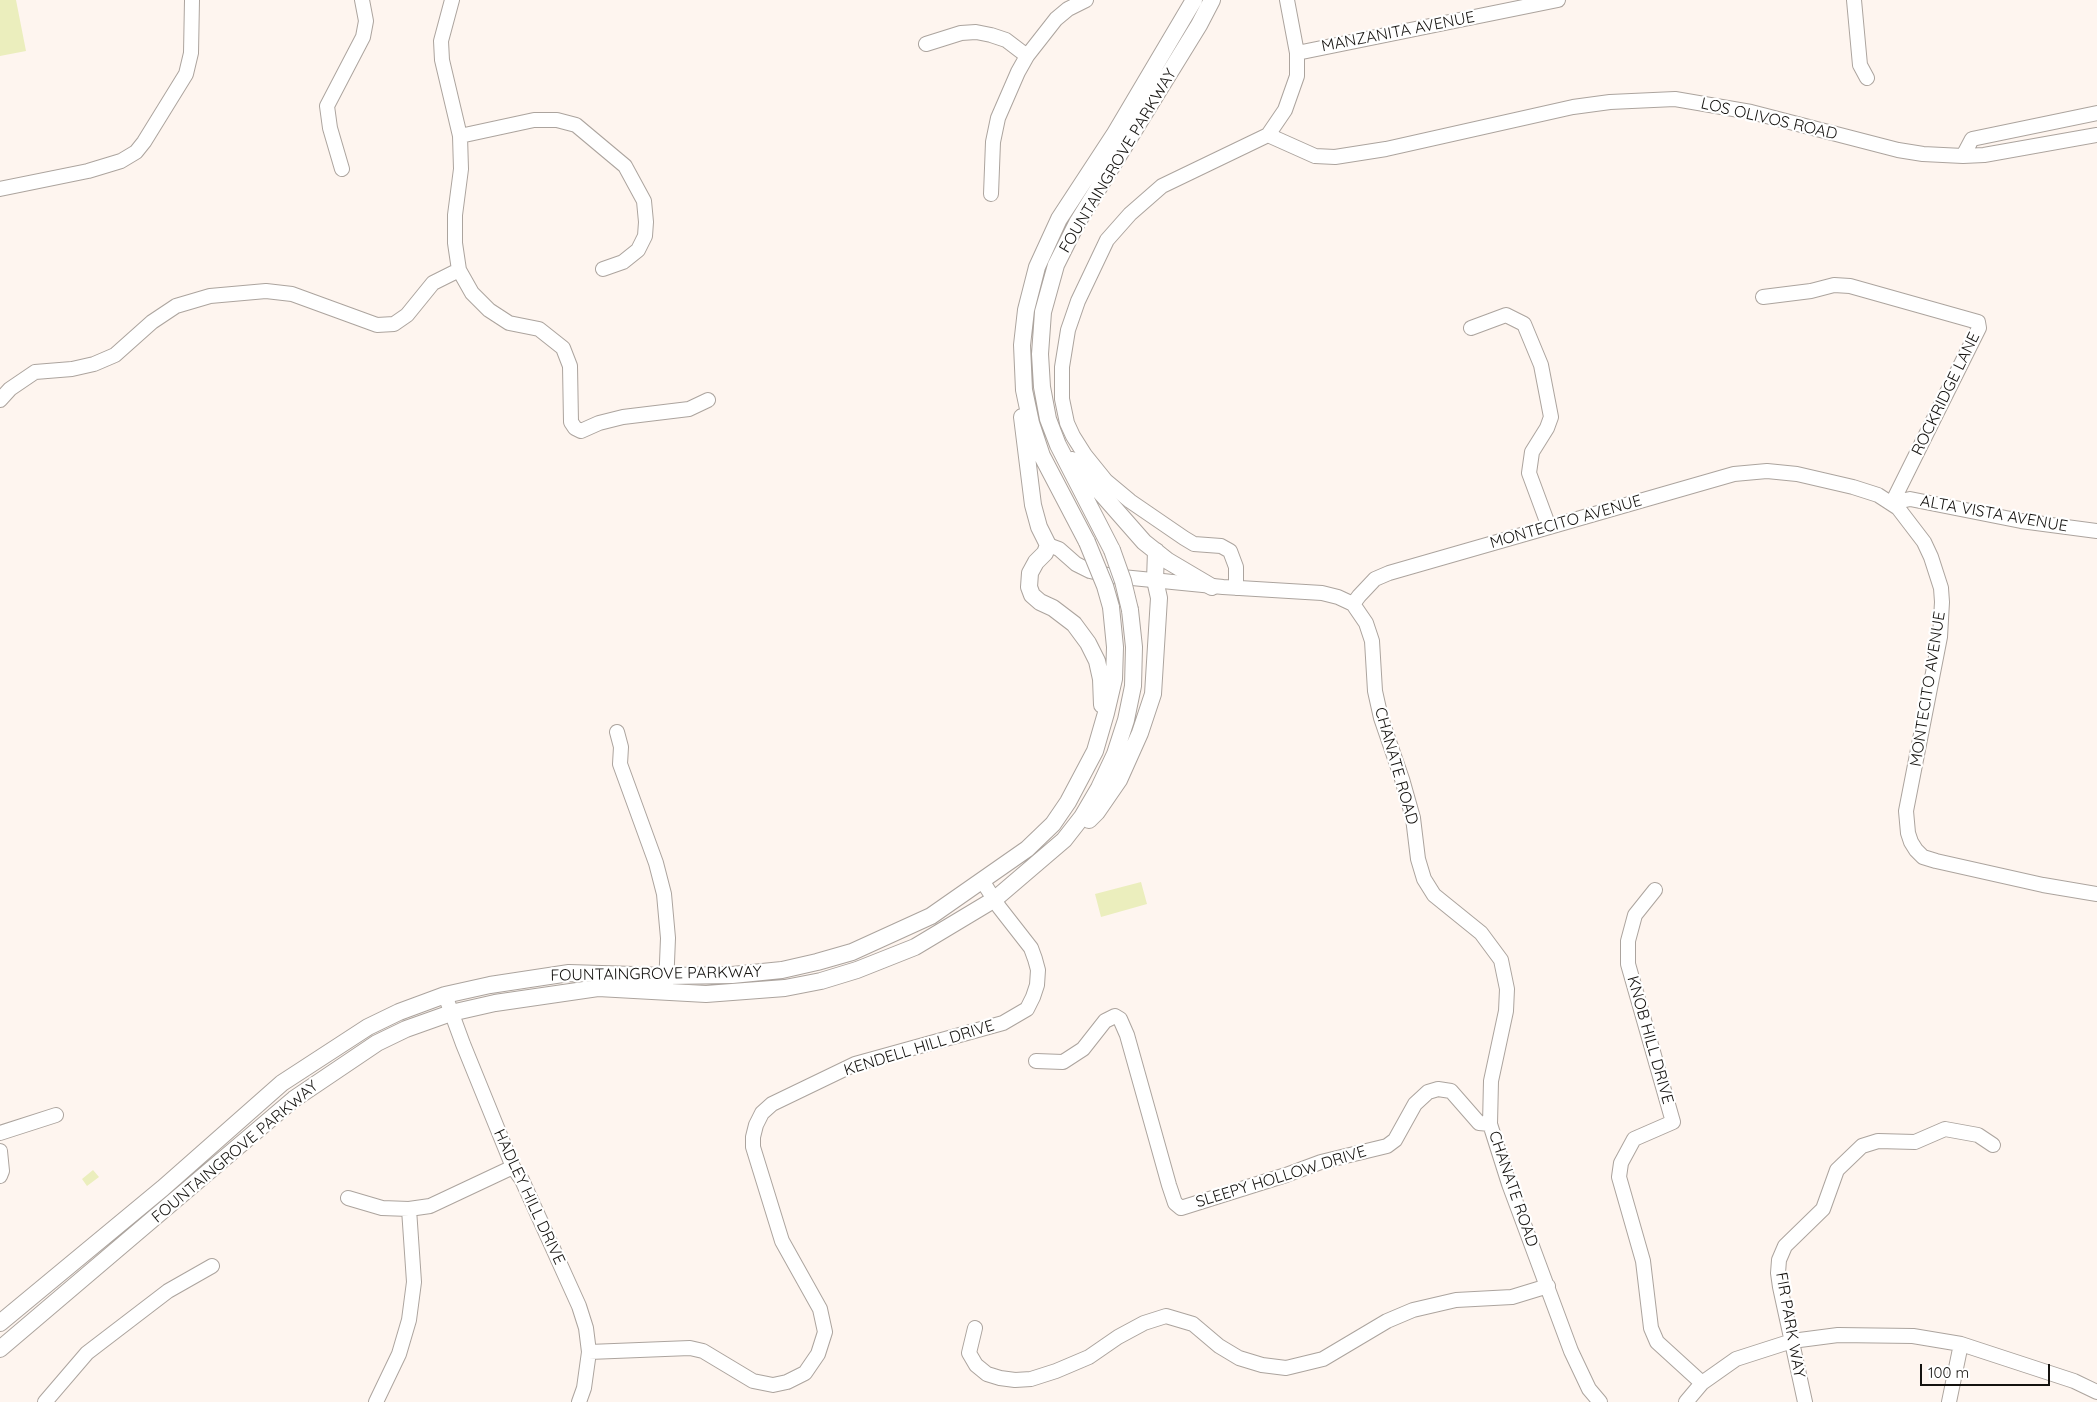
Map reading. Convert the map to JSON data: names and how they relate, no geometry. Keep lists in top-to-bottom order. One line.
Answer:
{"streets":{"main road":["FOUNTAINGROVE PARKWAY"],"street":["MANZANITA AVENUE","LOS OLIVOS ROAD","ROCKRIDGE LANE","ALTA VISTA AVENUE","MONTECITO AVENUE","CHANATE ROAD","KNOB HILL DRIVE","KENDELL HILL DRIVE","SLEEPY HOLLOW DRIVE","HADLEY HILL DRIVE","FIR PARK WAY"]},"crossings":[["FOUNTAINGROVE PARKWAY","KENDELL HILL DRIVE"],["FOUNTAINGROVE PARKWAY","HADLEY HILL DRIVE"],["ROCKRIDGE LANE","ALTA VISTA AVENUE"],["ROCKRIDGE LANE","MONTECITO AVENUE"],["ALTA VISTA AVENUE","MONTECITO AVENUE"],["MONTECITO AVENUE","CHANATE ROAD"],["CHANATE ROAD","SLEEPY HOLLOW DRIVE"],["KENDELL HILL DRIVE","HADLEY HILL DRIVE"]],"scale_bar":"100 m"}
